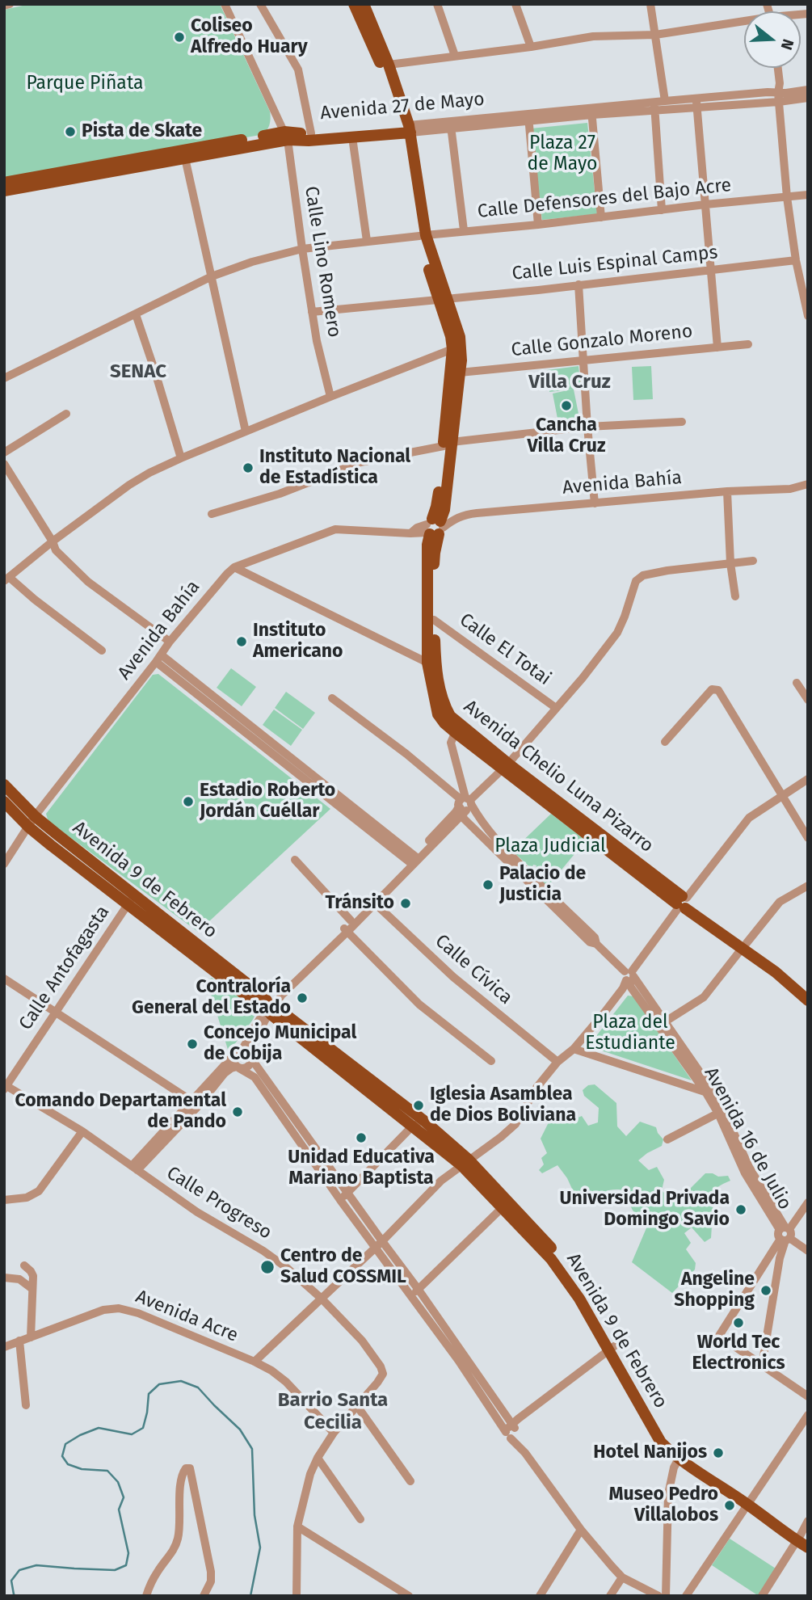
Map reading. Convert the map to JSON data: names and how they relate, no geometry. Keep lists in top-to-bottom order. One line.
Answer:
{"streets":{"main road":["Avenida 27 de Mayo","Avenida Chelio Luna Pizarro","Avenida 9 de Febrero"],"street":["Calle Defensores del Bajo Acre","Calle Lino Romero","Calle Luis Espinal Camps","Calle Gonzalo Moreno","Avenida Bahía","Calle El Totai","Calle Antofagasta","Calle Cívica","Avenida 16 de Julio","Calle Progreso","Avenida Acre"]},"crossings":[["Avenida 27 de Mayo","Calle Lino Romero"],["Calle Defensores del Bajo Acre","Calle Lino Romero"],["Calle Lino Romero","Calle Luis Espinal Camps"],["Avenida Bahía","Avenida Chelio Luna Pizarro"],["Avenida Bahía","Avenida 9 de Febrero"],["Calle El Totai","Avenida Chelio Luna Pizarro"],["Avenida Chelio Luna Pizarro","Avenida 16 de Julio"],["Avenida 9 de Febrero","Calle Antofagasta"],["Calle Antofagasta","Calle Progreso"],["Calle Progreso","Avenida Acre"]],"districts":["SENAC","Villa Cruz","Barrio Santa Cecilia"],"parks":["Parque Piñata","Plaza 27 de Mayo","Plaza Judicial","Plaza del Estudiante"],"places":["Coliseo Alfredo Huary","Pista de Skate","Cancha Villa Cruz","Instituto Nacional de Estadística","Instituto Americano","Estadio Roberto Jordán Cuéllar","Palacio de Justicia","Tránsito","Contraloría General del Estado","Concejo Municipal de Cobija","Iglesia Asamblea de Dios Boliviana","Comando Departamental de Pando","Unidad Educativa Mariano Baptista","Universidad Privada Domingo Savio","Centro de Salud COSSMIL","Angeline Shopping","World Tec Electronics","Hotel Nanijos","Museo Pedro Villalobos"],"north":"right"}
